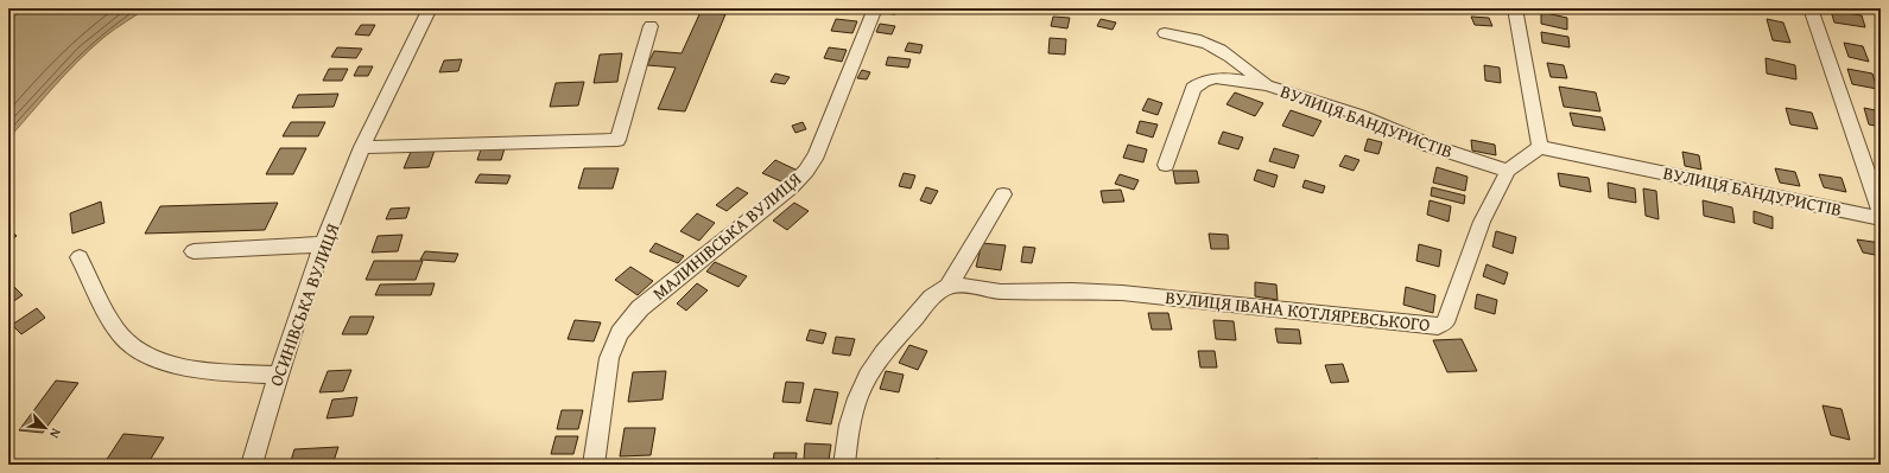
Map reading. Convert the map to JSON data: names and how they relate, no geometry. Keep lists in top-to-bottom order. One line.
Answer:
{"streets":{"street":["ВУЛИЦЯ БАНДУРИСТІВ","МАЛИНІВСЬКА ВУЛИЦЯ","ОСИНІВСЬКА ВУЛИЦЯ","ВУЛИЦЯ ІВАНА КОТЛЯРЕВСЬКОГО"]},"crossings":[["ВУЛИЦЯ БАНДУРИСТІВ","ВУЛИЦЯ ІВАНА КОТЛЯРЕВСЬКОГО"]],"north":"bottom right"}
